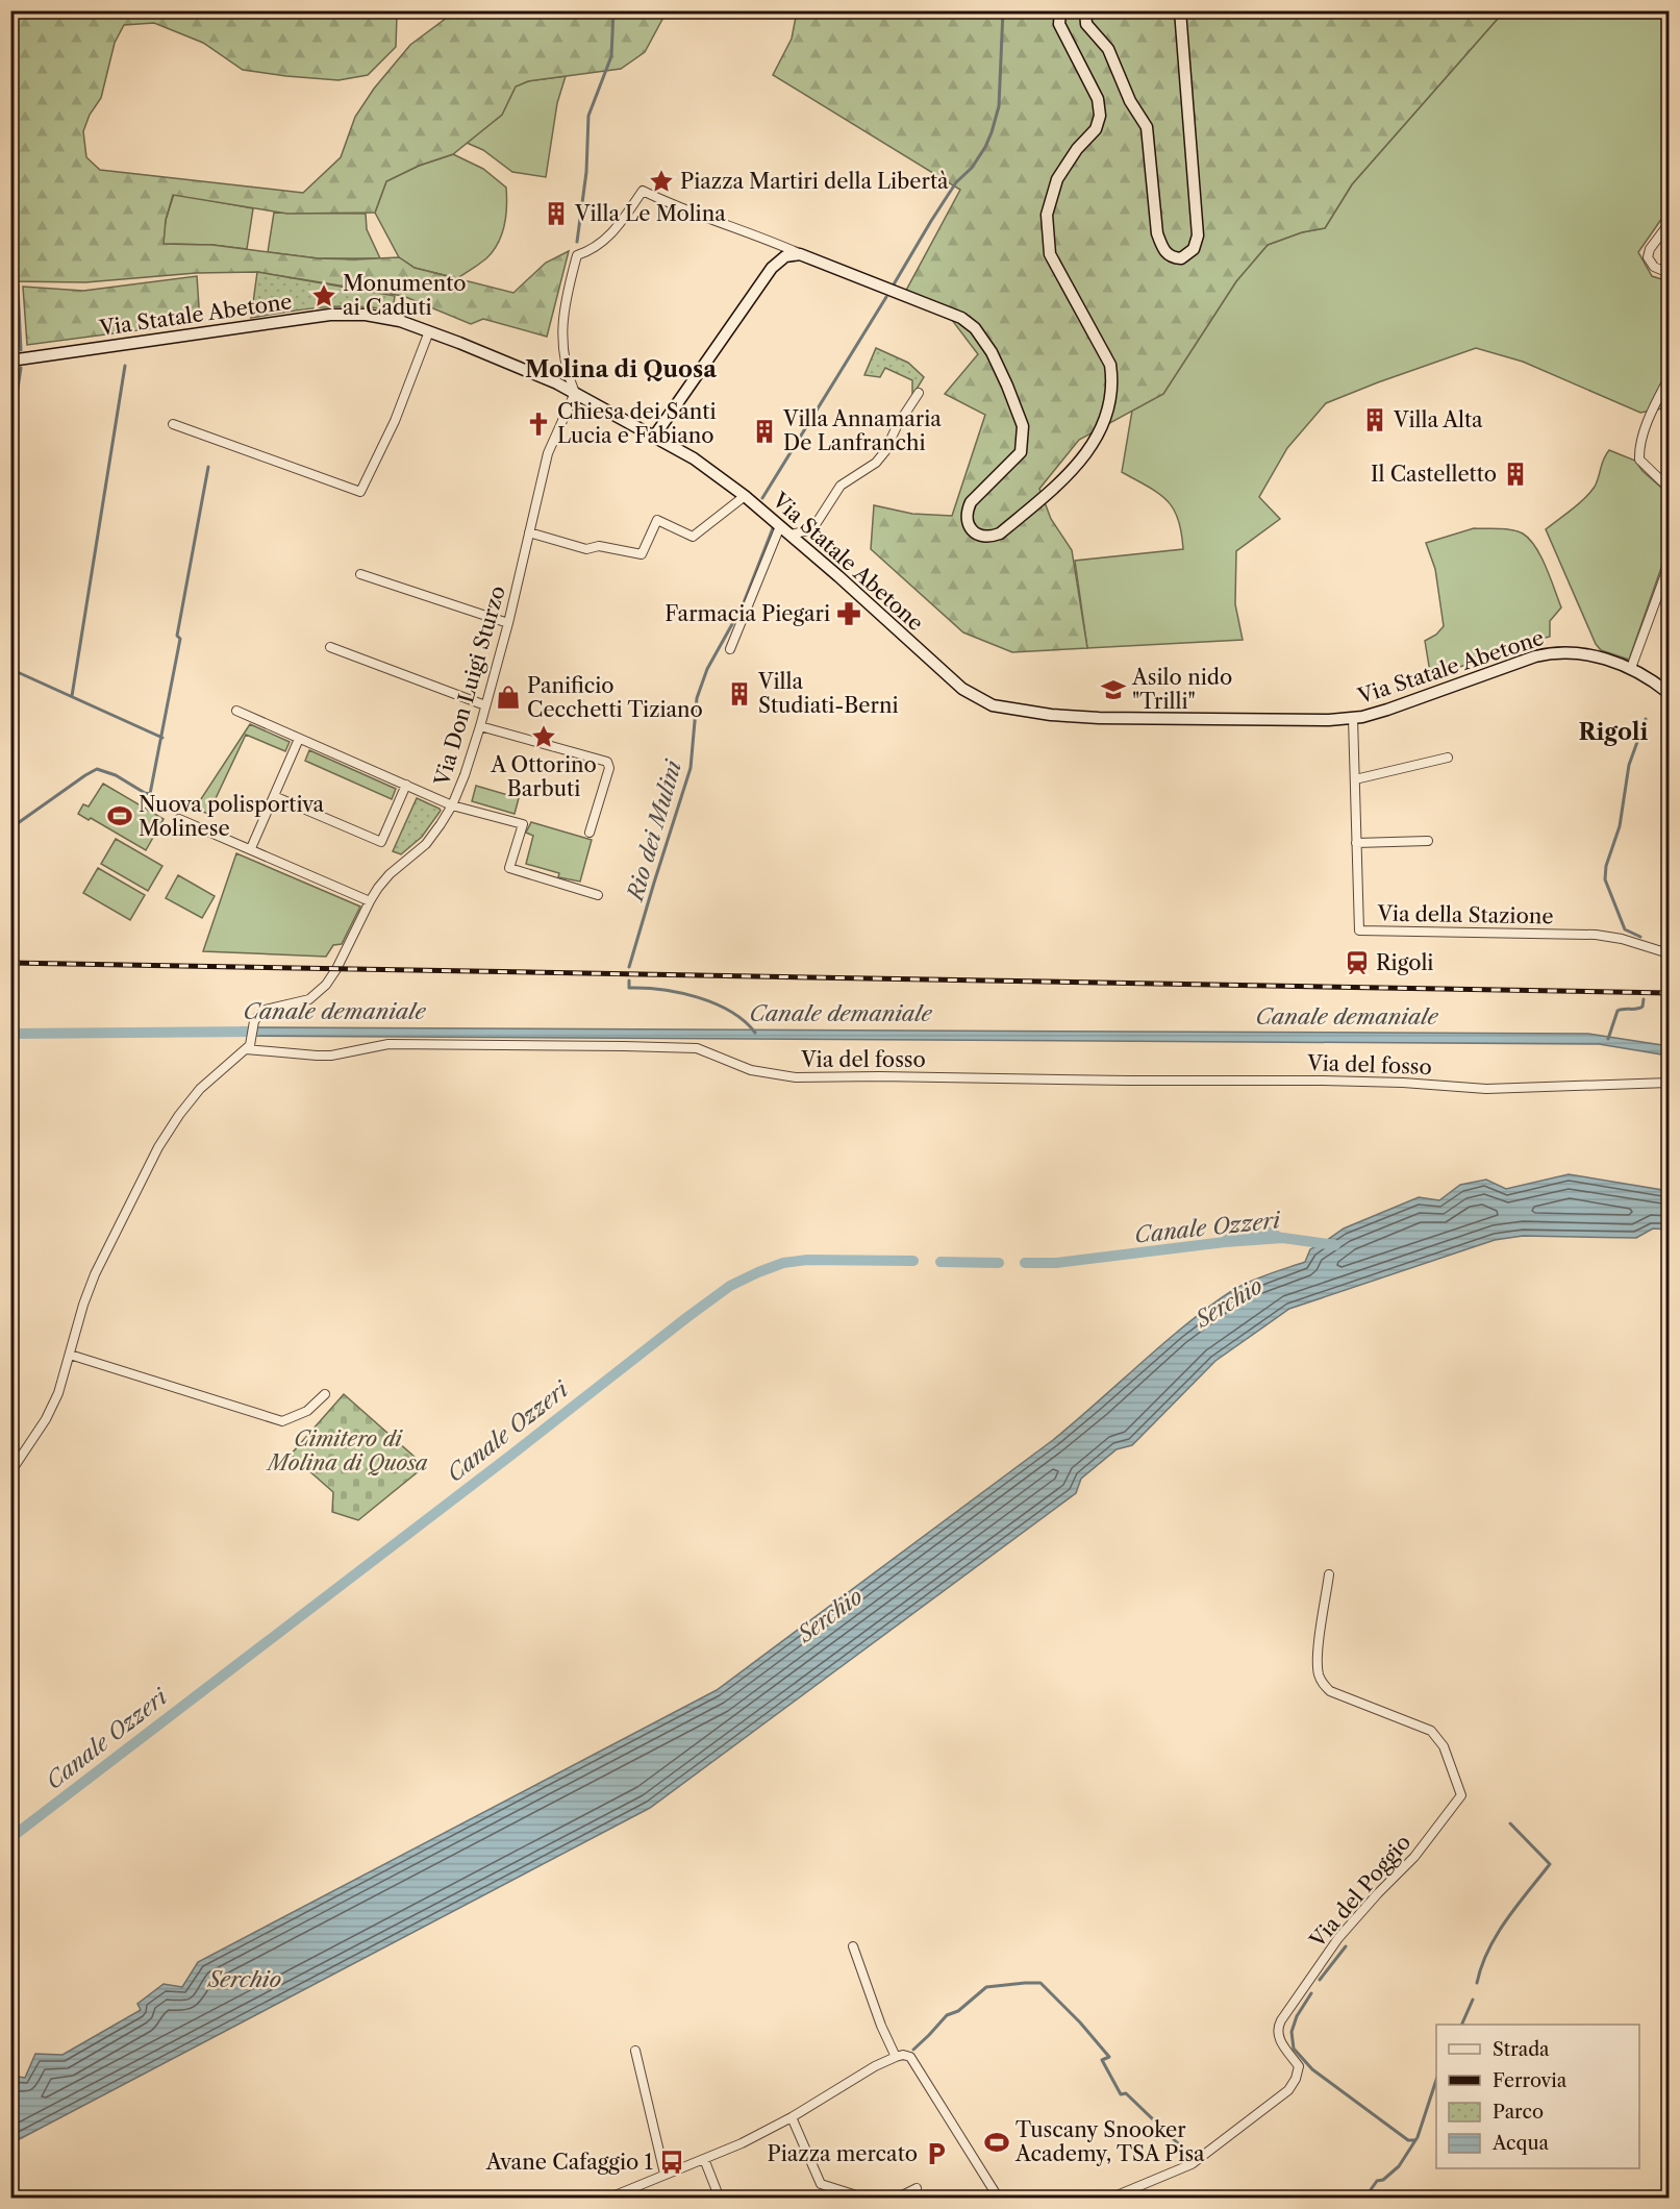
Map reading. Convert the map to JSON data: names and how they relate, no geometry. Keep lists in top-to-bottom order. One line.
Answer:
{"streets":{"street":["Via Statale Abetone","Via Don Luigi Sturzo","Via della Stazione","Via del fosso","Via del Poggio"]},"crossings":[["Via Statale Abetone","Via Don Luigi Sturzo"],["Via Statale Abetone","Via della Stazione"],["Via Don Luigi Sturzo","Via del fosso"]],"districts":["Molina di Quosa","Rigoli"],"water":["Rio dei Mulini","Canale demaniale","Canale Ozzeri","Serchio"],"parks":["Cimitero di Molina di Quosa"],"places":{"place":["Piazza Martiri della Libertà","Monumento ai Caduti","A Ottorino Barbuti"],"building":["Villa Le Molina","Villa Alta","Villa Annamaria De Lanfranchi","Il Castelletto","Villa Studiati-Berni"],"church":["Chiesa dei Santi Lucia e Fabiano"],"pharmacy":["Farmacia Piegari"],"school or university":["Asilo nido \"Trilli\""],"shop":["Panificio Cecchetti Tiziano"],"sports":["Nuova polisportiva Molinese","Tuscany Snooker Academy, TSA Pisa"],"station":["Rigoli"],"parking":["Piazza mercato"],"bus stop":["Avane Cafaggio 1"]},"legend":["Strada","Ferrovia","Parco","Acqua"]}
